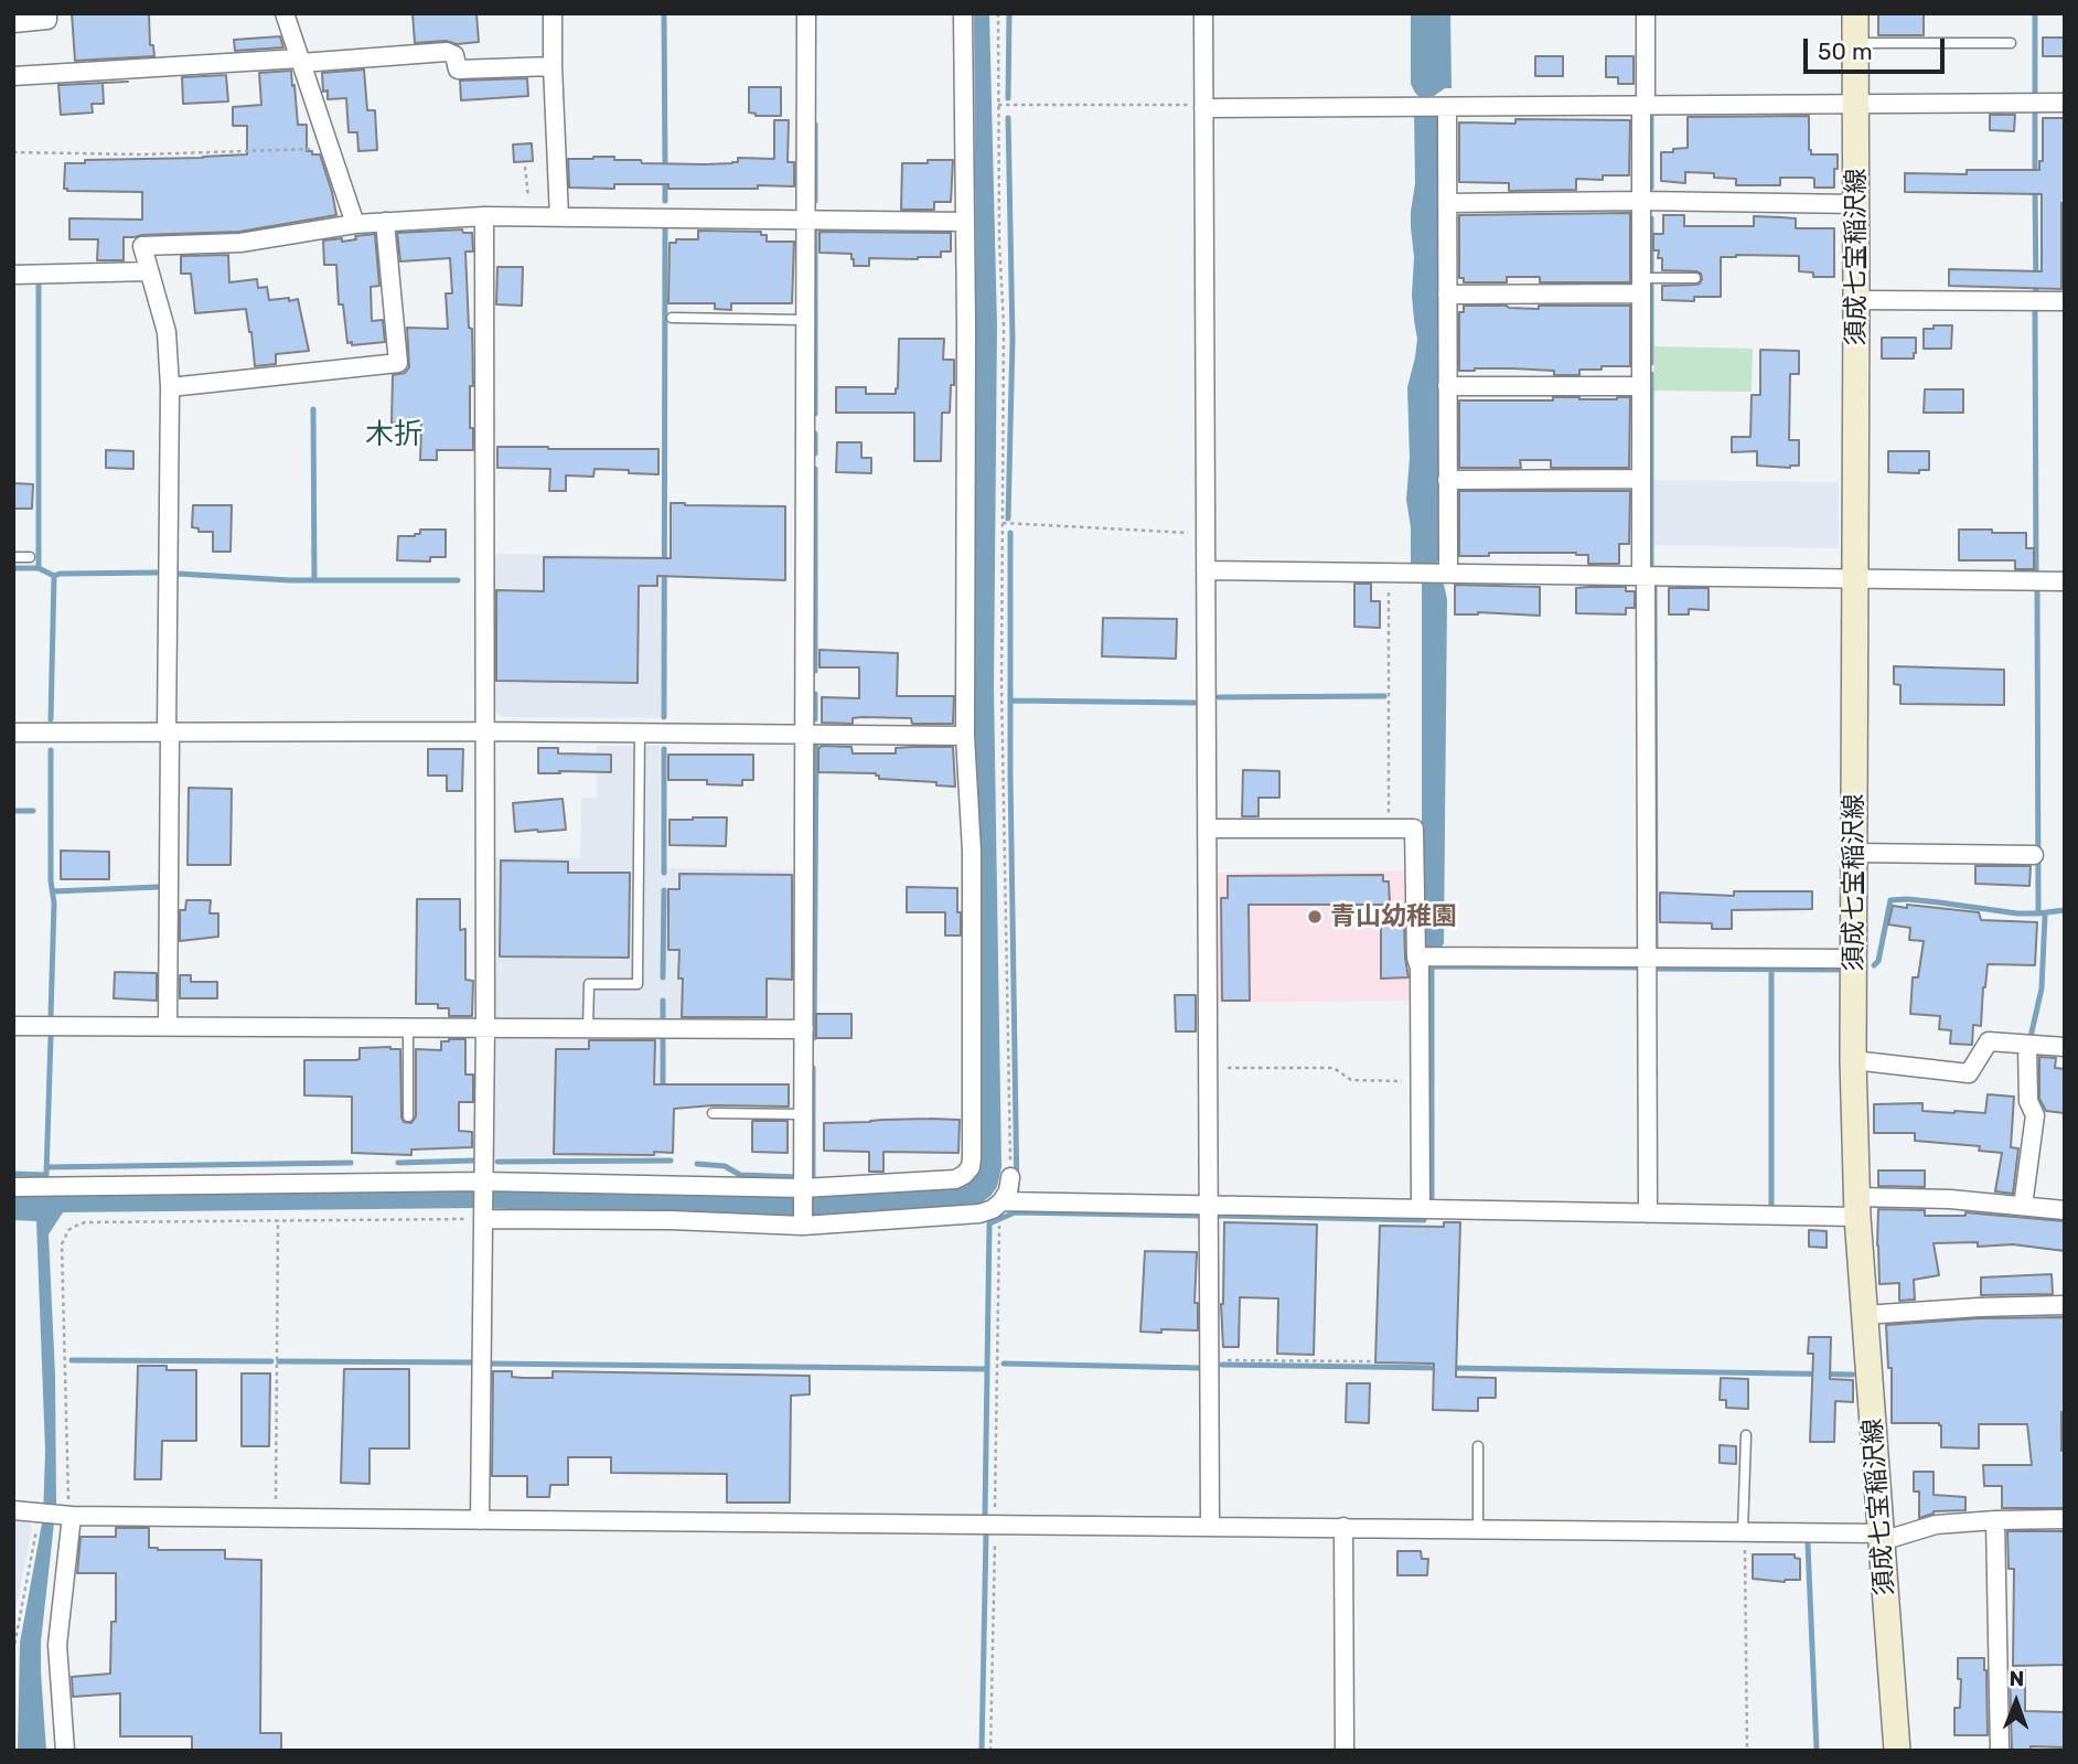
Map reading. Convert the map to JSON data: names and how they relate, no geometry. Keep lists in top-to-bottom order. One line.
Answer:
{"streets":{"main road":["須成七宝稲沢線"]},"districts":["木折"],"places":["青山幼稚園"],"scale_bar":"50 m","north":"top"}
